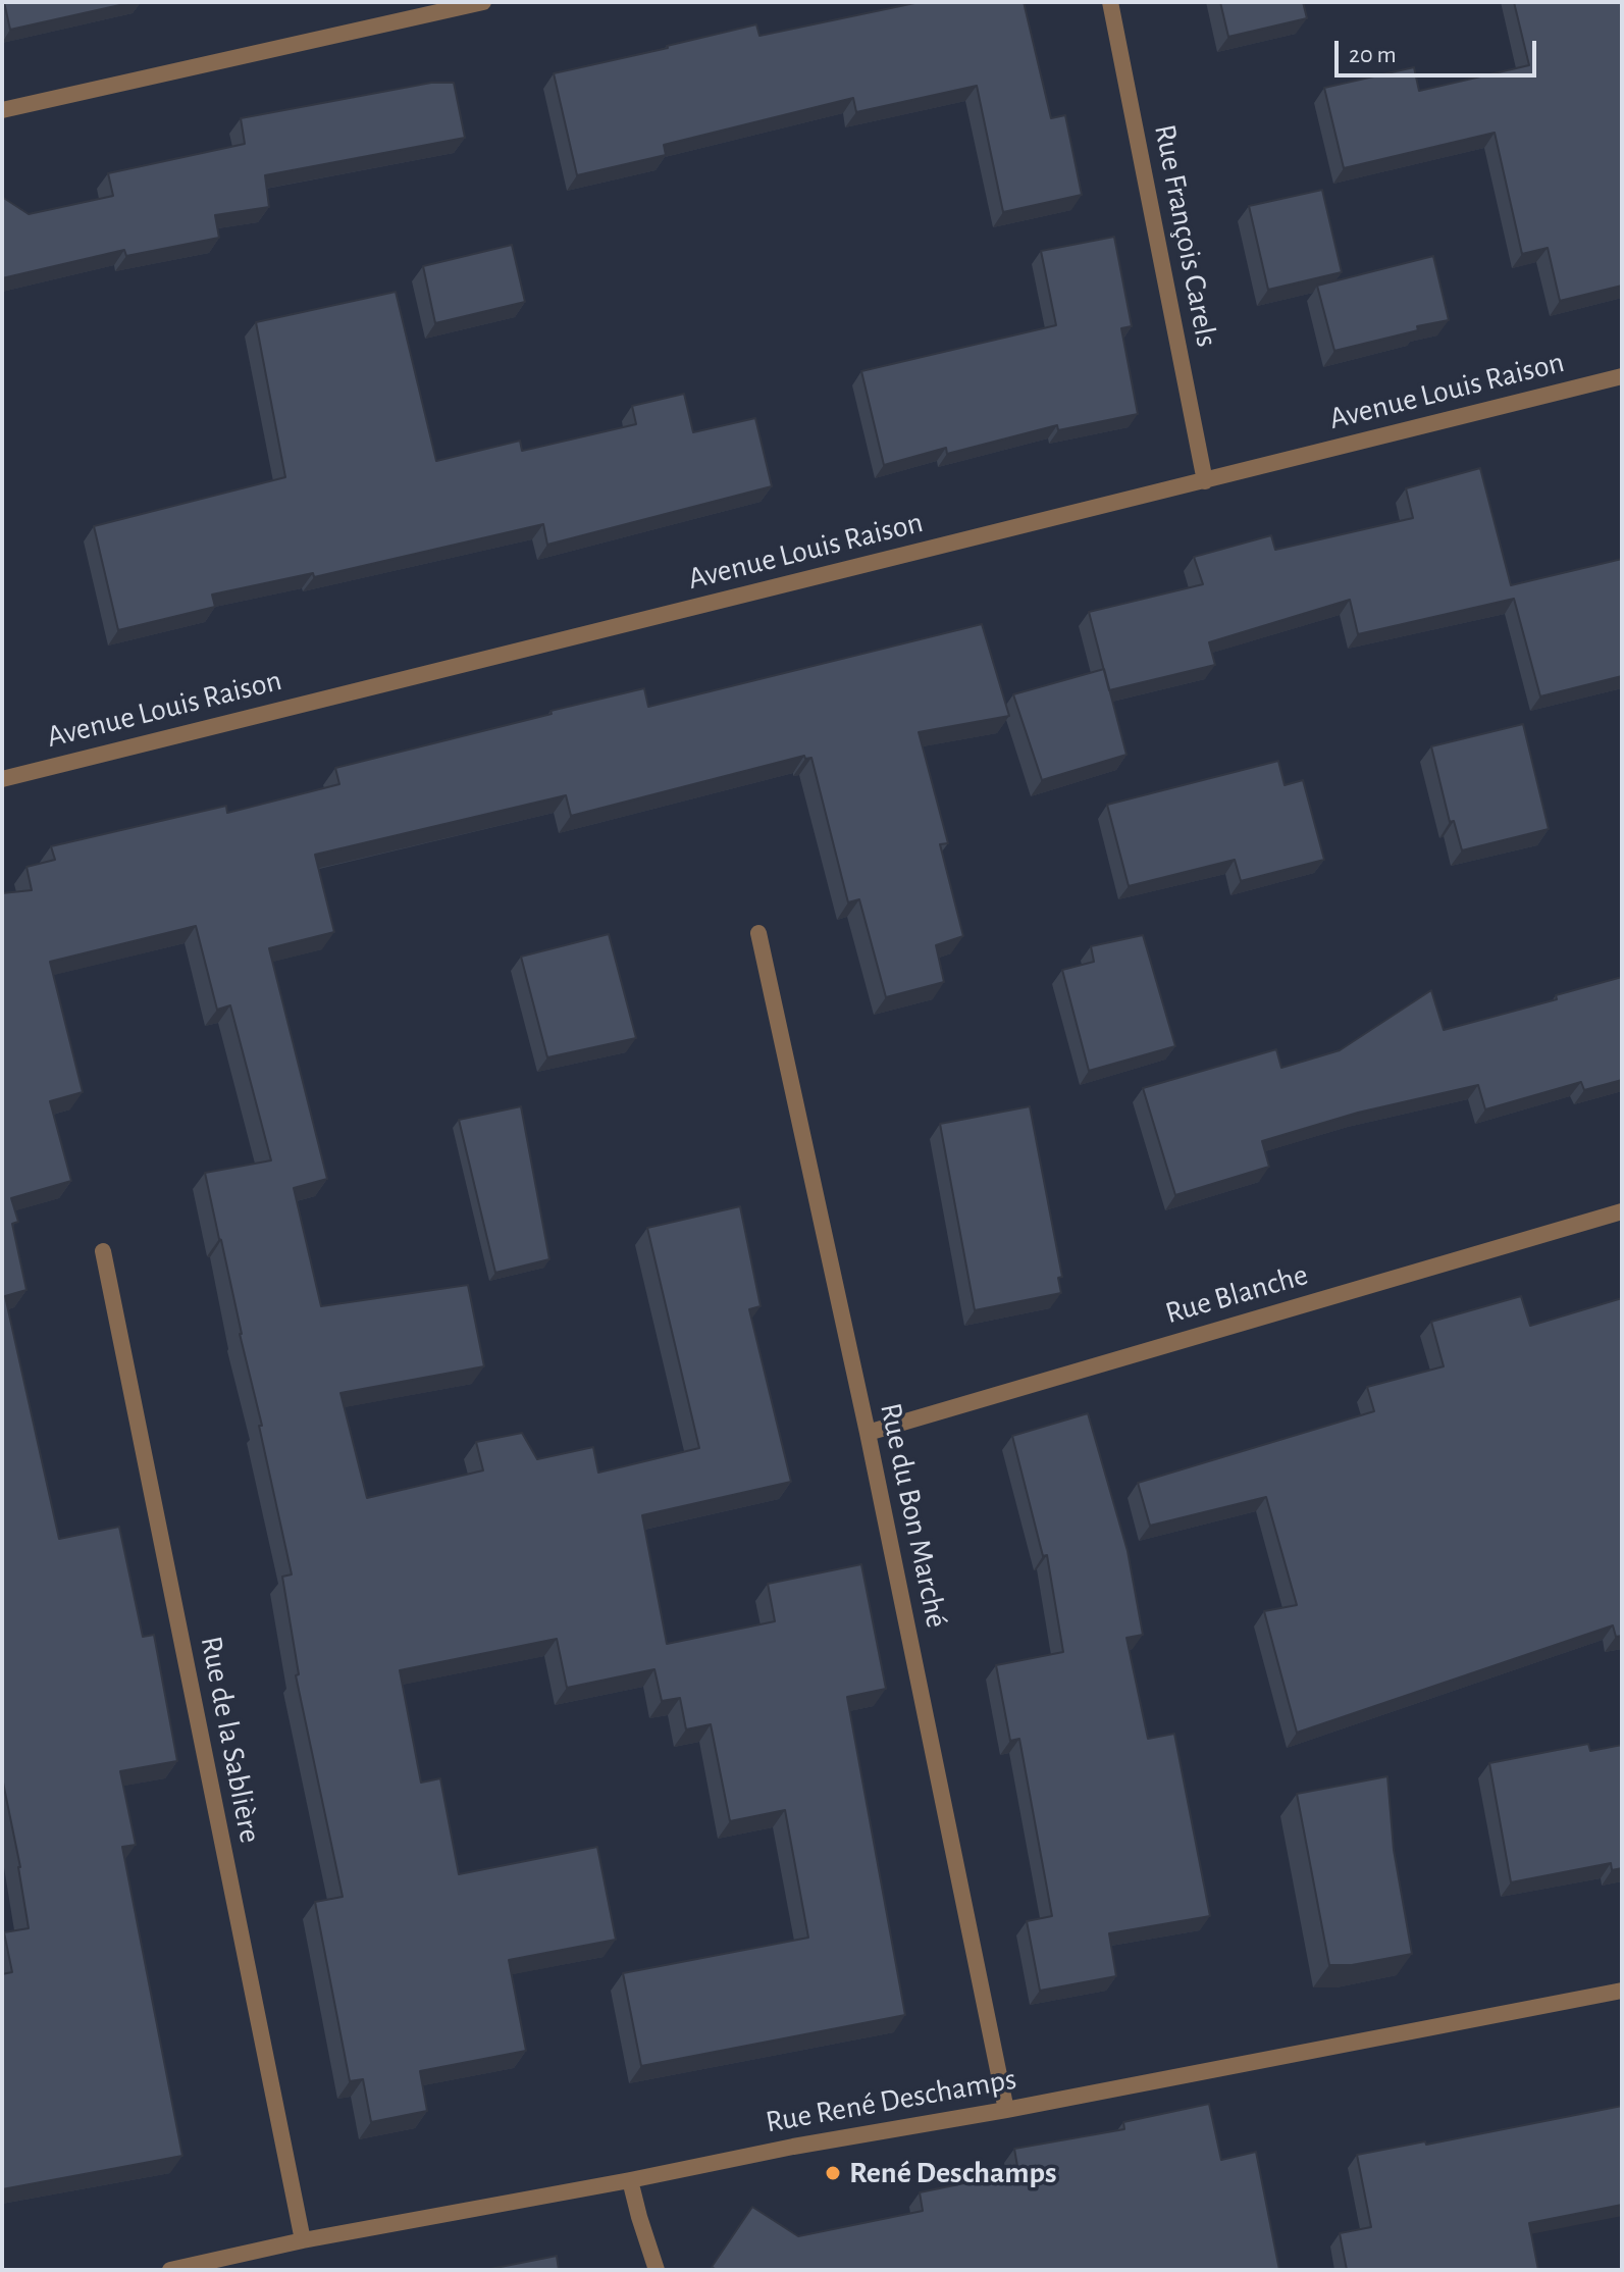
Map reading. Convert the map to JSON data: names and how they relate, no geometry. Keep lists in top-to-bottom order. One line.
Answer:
{"streets":{"street":["Rue François Carels","Avenue Louis Raison","Rue Blanche","Rue du Bon Marché","Rue de la Sablière","Rue René Deschamps"]},"crossings":[["Rue François Carels","Avenue Louis Raison"],["Rue Blanche","Rue du Bon Marché"],["Rue du Bon Marché","Rue René Deschamps"],["Rue de la Sablière","Rue René Deschamps"]],"places":["René Deschamps"],"scale_bar":"20 m"}
